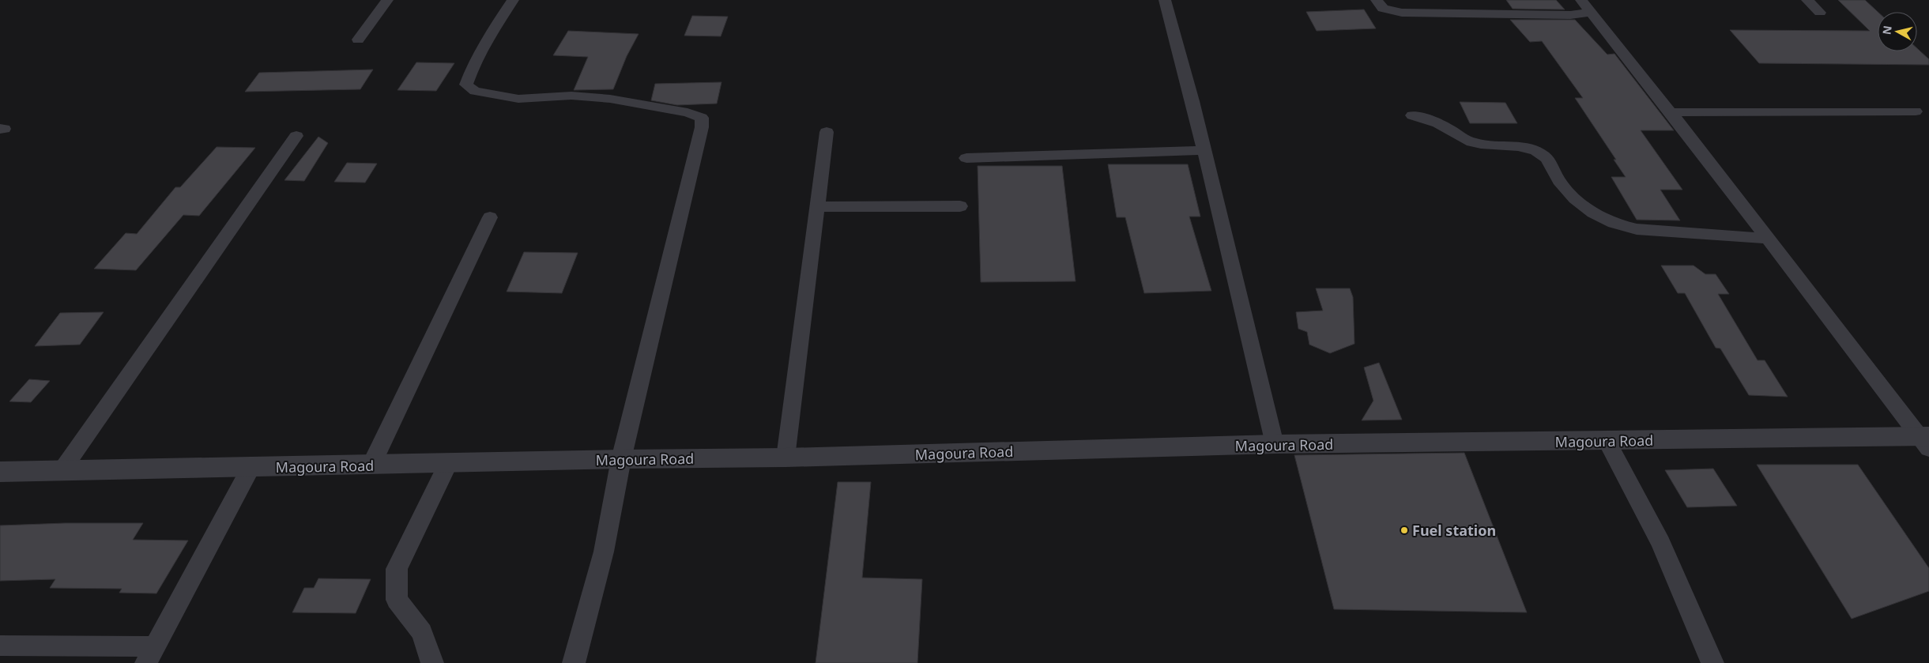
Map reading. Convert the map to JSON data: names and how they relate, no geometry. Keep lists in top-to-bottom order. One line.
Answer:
{"streets":{"street":["Magoura Road"]},"places":["Fuel station"],"north":"left"}
